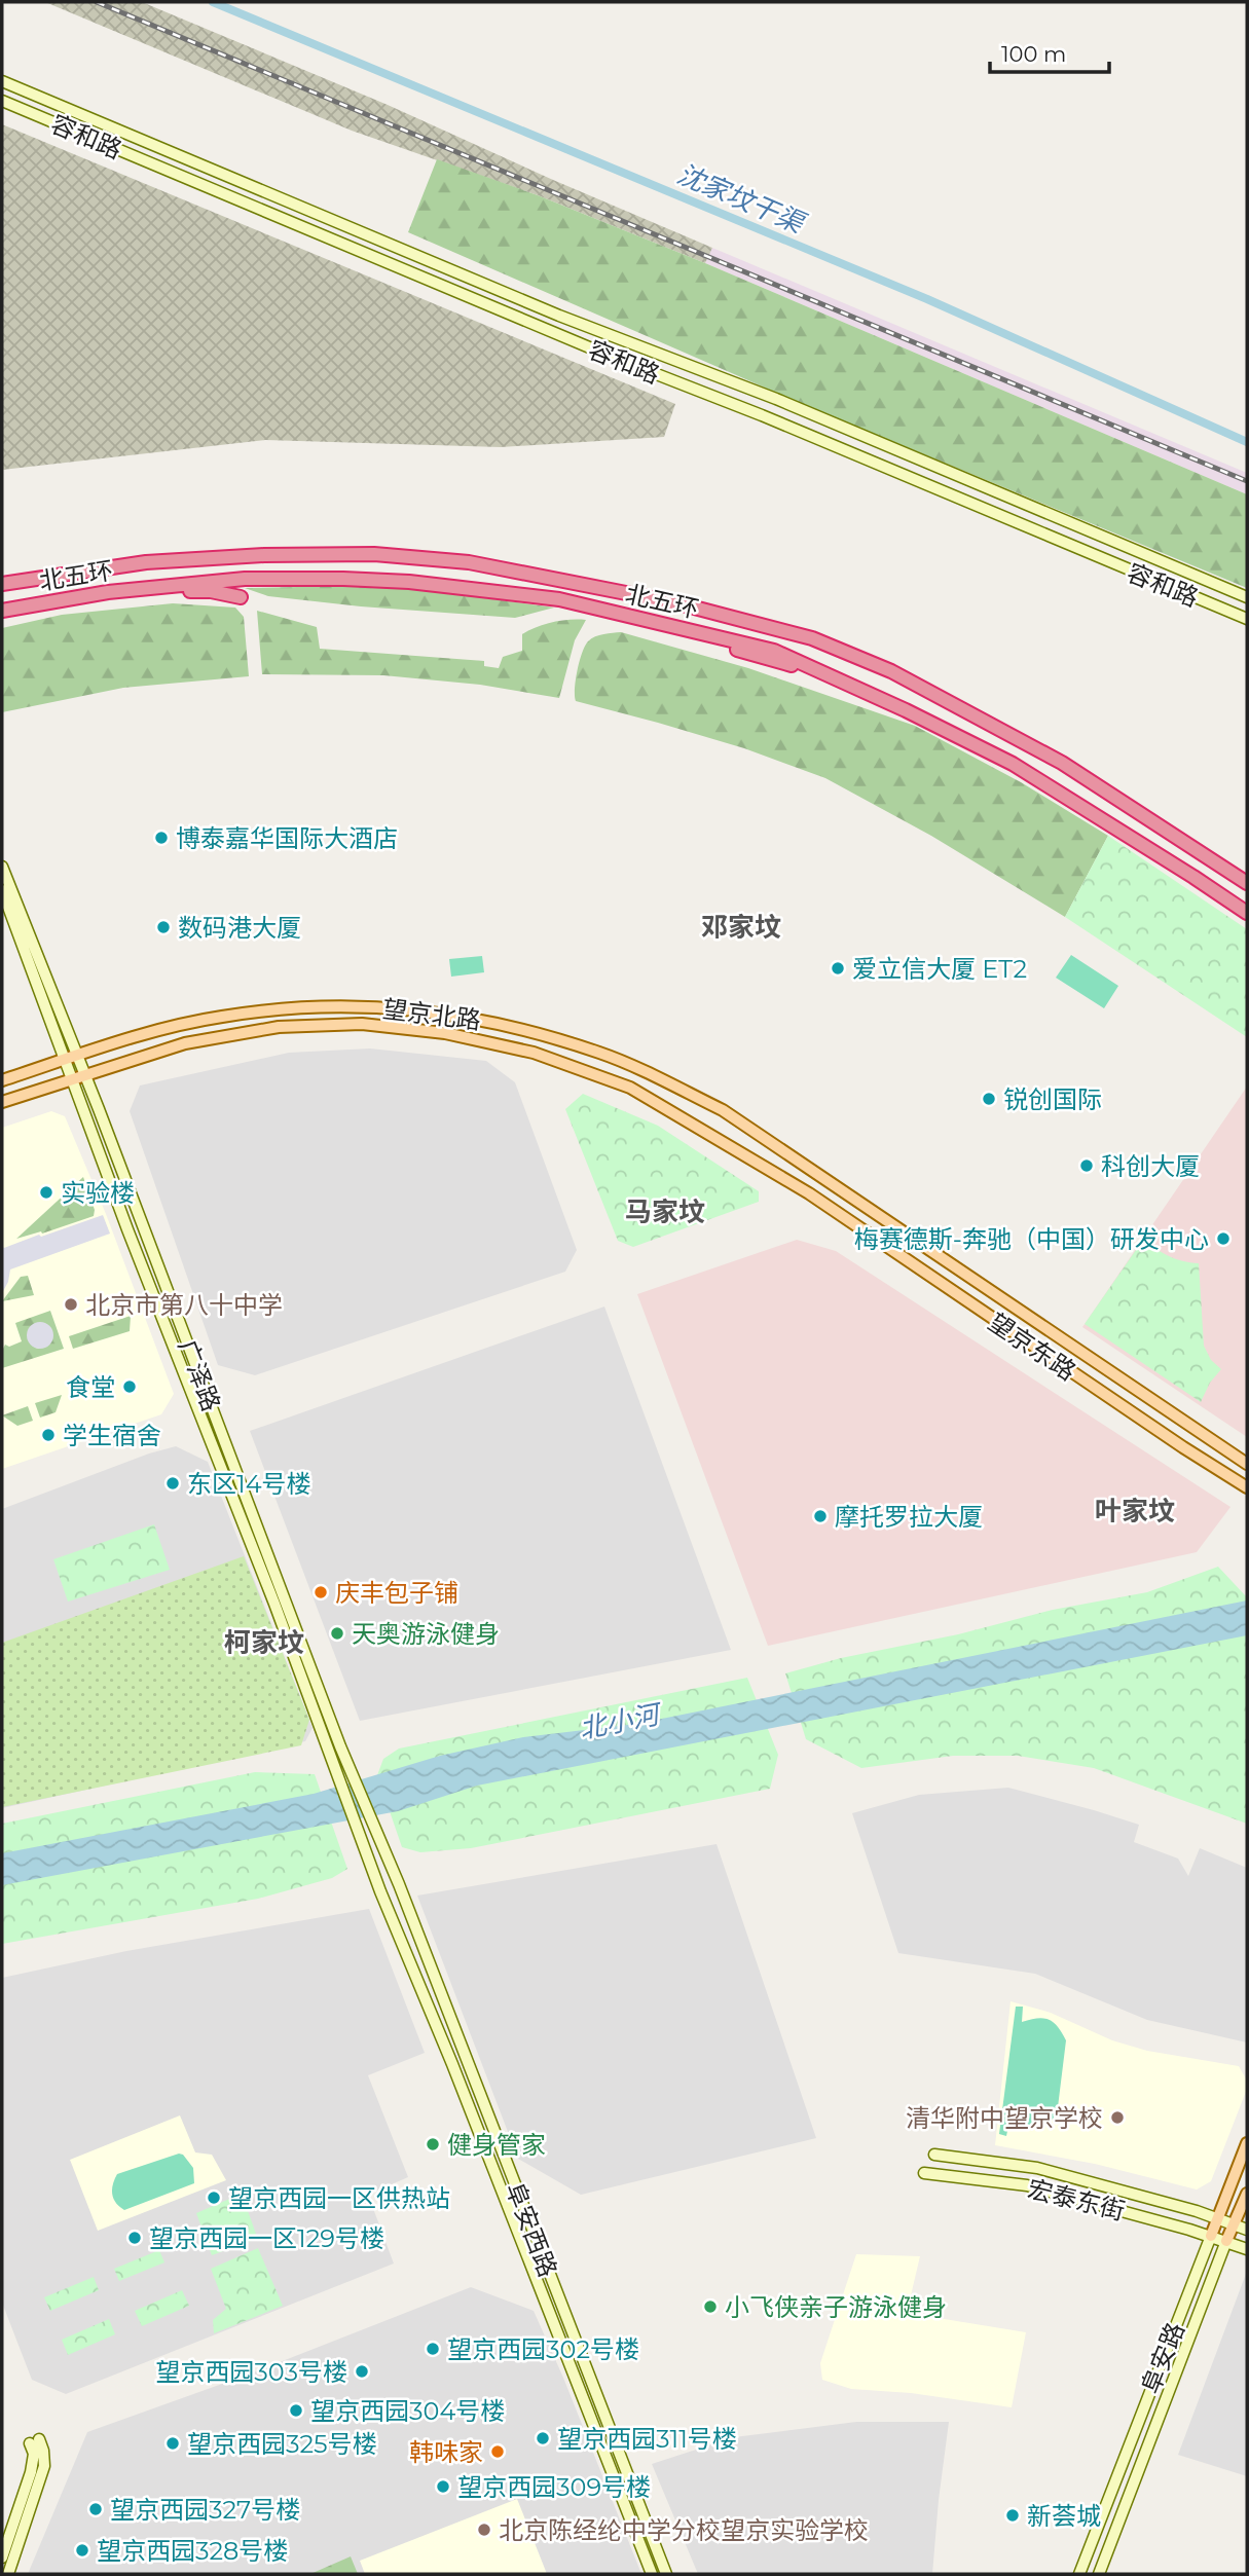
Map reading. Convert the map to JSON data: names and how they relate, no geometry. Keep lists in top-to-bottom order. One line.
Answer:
{"streets":{"highway":["北五环"],"main road":["容和路","望京北路","望京东路","广泽路","宏泰东街","阜安西路","阜安路"]},"crossings":[["望京北路","望京东路"],["望京北路","广泽路"],["广泽路","阜安西路"],["宏泰东街","阜安路"]],"districts":["邓家坟","马家坟","叶家坟","柯家坟"],"water":["沈家坟干渠","北小河"],"places":["博泰嘉华国际大酒店","数码港大厦","爱立信大厦 ET2","锐创国际","科创大厦","实验楼","梅赛德斯-奔驰（中国）研发中心","北京市第八十中学","食堂","学生宿舍","东区14号楼","摩托罗拉大厦","庆丰包子铺","天奥游泳健身","清华附中望京学校","健身管家","望京西园一区供热站","望京西园一区129号楼","小飞侠亲子游泳健身","望京西园302号楼","望京西园303号楼","望京西园304号楼","望京西园311号楼","望京西园325号楼","韩味家","望京西园309号楼","望京西园327号楼","新荟城","北京陈经纶中学分校望京实验学校","望京西园328号楼"],"scale_bar":"100 m"}
